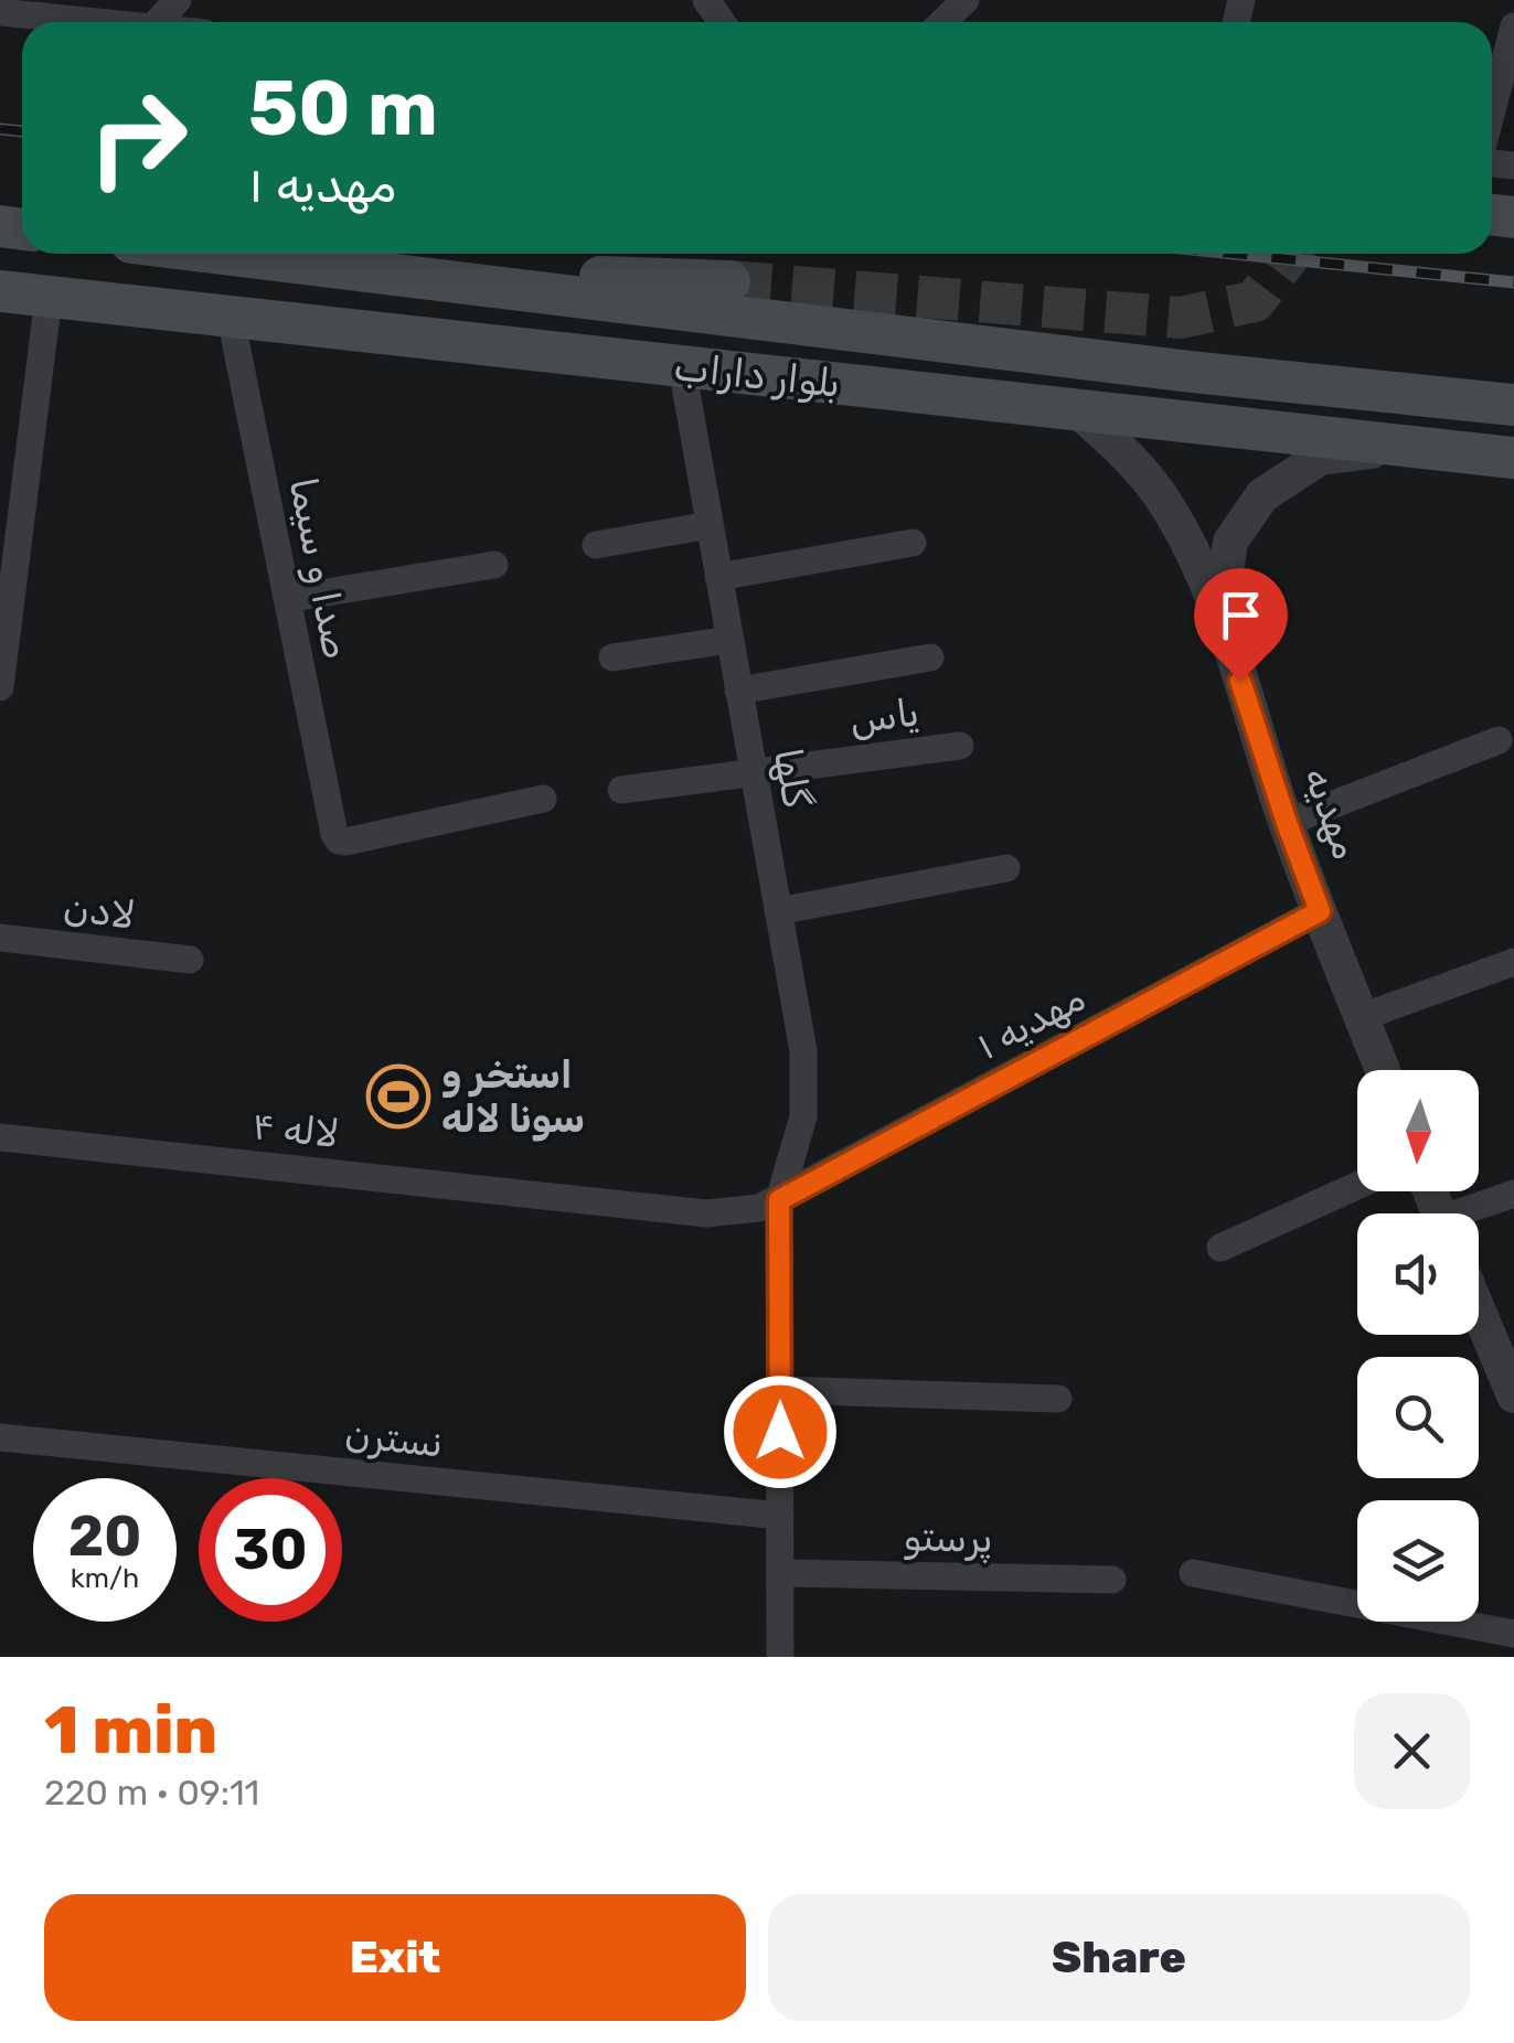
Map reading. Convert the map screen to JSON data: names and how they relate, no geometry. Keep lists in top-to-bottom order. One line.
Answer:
{"streets":{"main road":["بلوار داراب"],"street":["صدا و سیما","یاس","گلها","مهدیه","لادن","مهدیه ۱","لاله ۴","نسترن","پرستو"]},"crossings":[["بلوار داراب","صدا و سیما"],["بلوار داراب","گلها"],["بلوار داراب","مهدیه"],["یاس","گلها"],["گلها","مهدیه ۱"],["گلها","لاله ۴"],["گلها","نسترن"],["گلها","پرستو"],["مهدیه","مهدیه ۱"],["مهدیه ۱","لاله ۴"]],"places":{"sports":["استخر و سونا لاله"]},"north":"bottom","page":{"turn":["50 m","مهدیه ۱"],"speed":"20 km/h","limit":"30","heading":["1 min","220 m · 09:11"],"buttons":["Exit","Share"]}}
